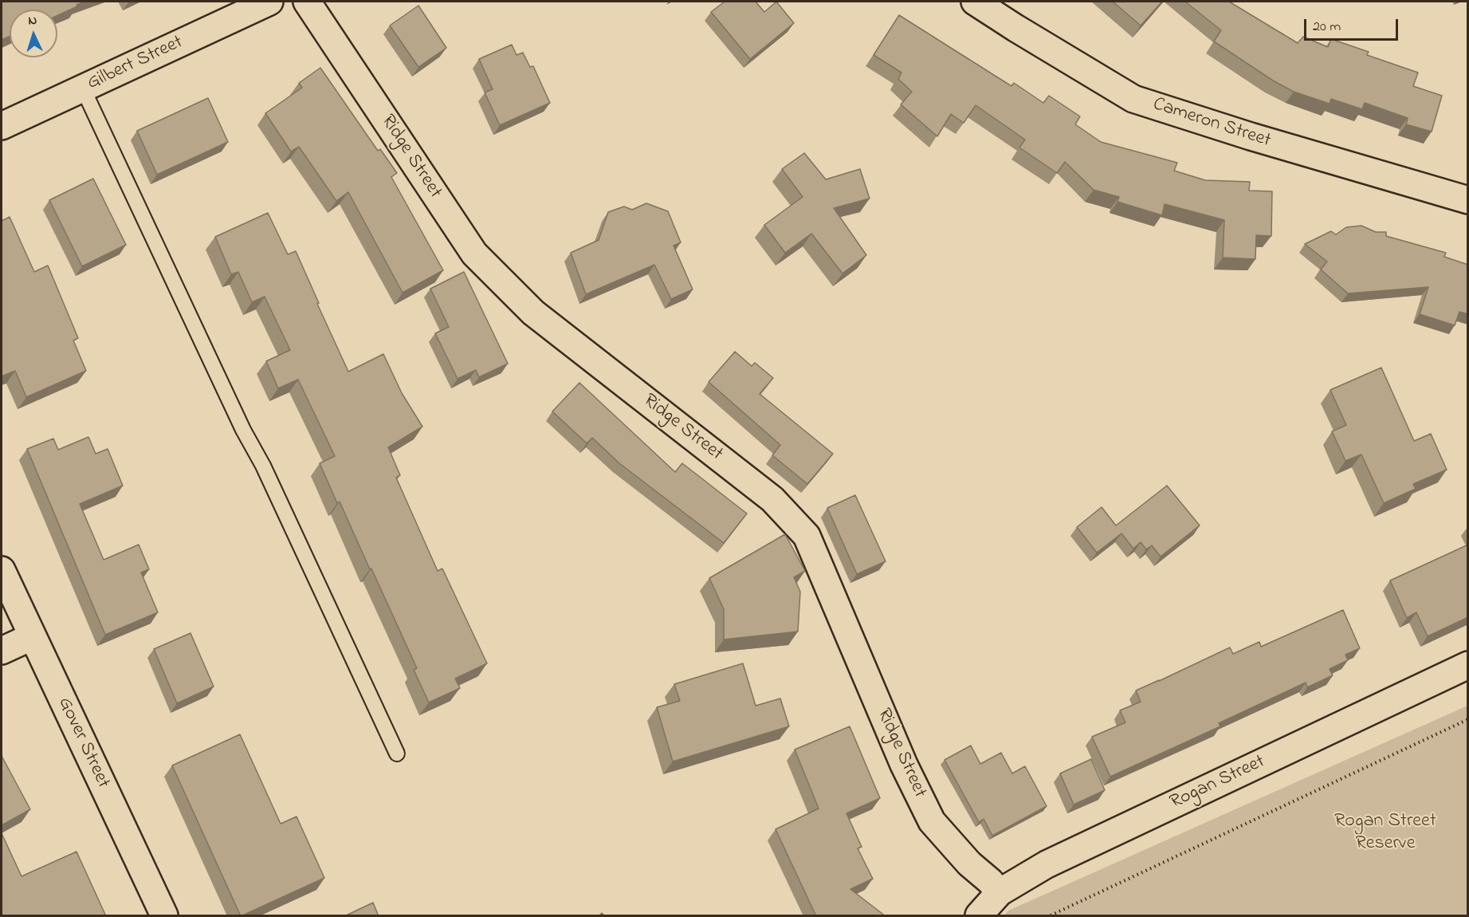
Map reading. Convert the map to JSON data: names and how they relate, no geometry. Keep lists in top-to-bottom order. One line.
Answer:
{"streets":{"street":["Gilbert Street","Cameron Street","Ridge Street","Gover Street","Rogan Street"]},"crossings":[["Ridge Street","Rogan Street"]],"parks":["Rogan Street Reserve"],"scale_bar":"20 m","north":"top"}
